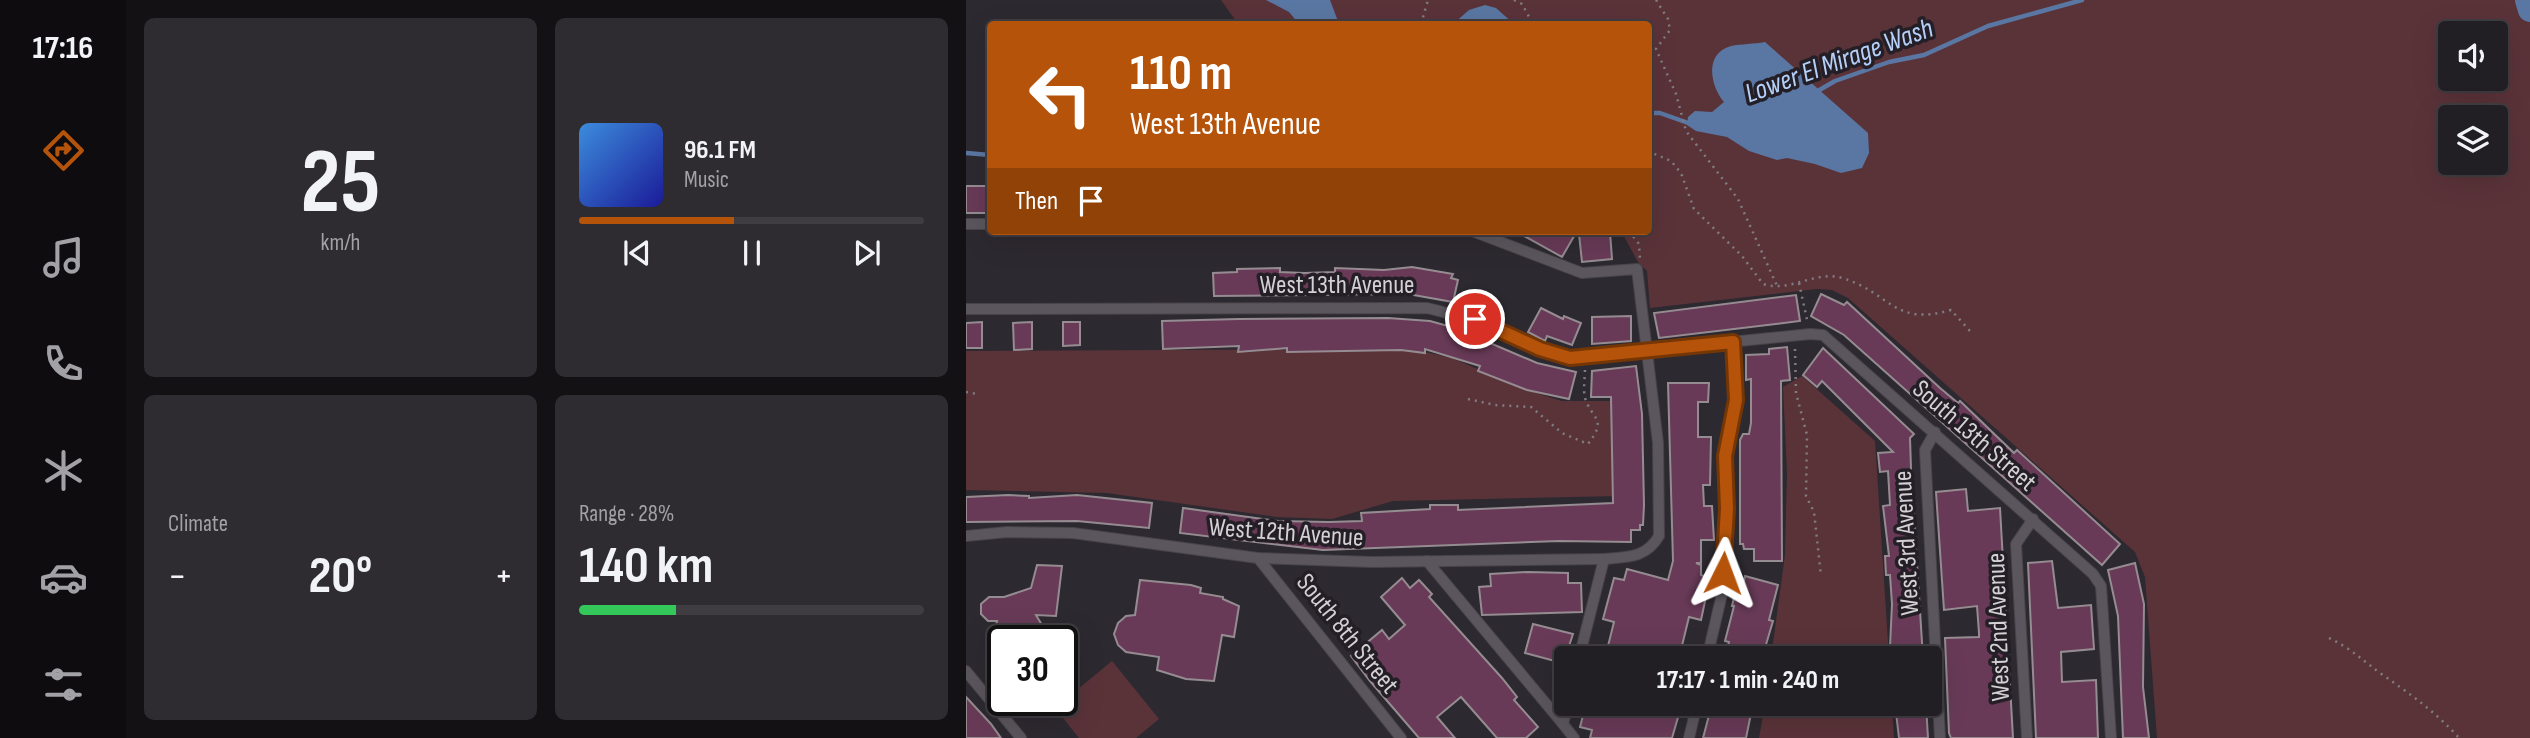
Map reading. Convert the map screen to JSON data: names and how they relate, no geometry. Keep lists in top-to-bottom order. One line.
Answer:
{"streets":{"street":["West 13th Avenue","South 13th Street","West 12th Avenue","West 3rd Avenue","West 2nd Avenue","South 8th Street"]},"crossings":[["West 13th Avenue","South 13th Street"],["West 13th Avenue","West 12th Avenue"],["South 13th Street","West 3rd Avenue"],["South 13th Street","West 2nd Avenue"],["West 12th Avenue","South 8th Street"]],"water":["Lower El Mirage Wash"],"page":{"tabs":"17:16","tile":[["25","km/h"],"Climate",["Range · 28%","140 km"]],"turn":["110 m","West 13th Avenue"],"song":["96.1 FM","Music"],"then":"Then","heat":["−","20°","+"],"limit":"30","trip":"17:17 · 1 min · 240 m"}}
